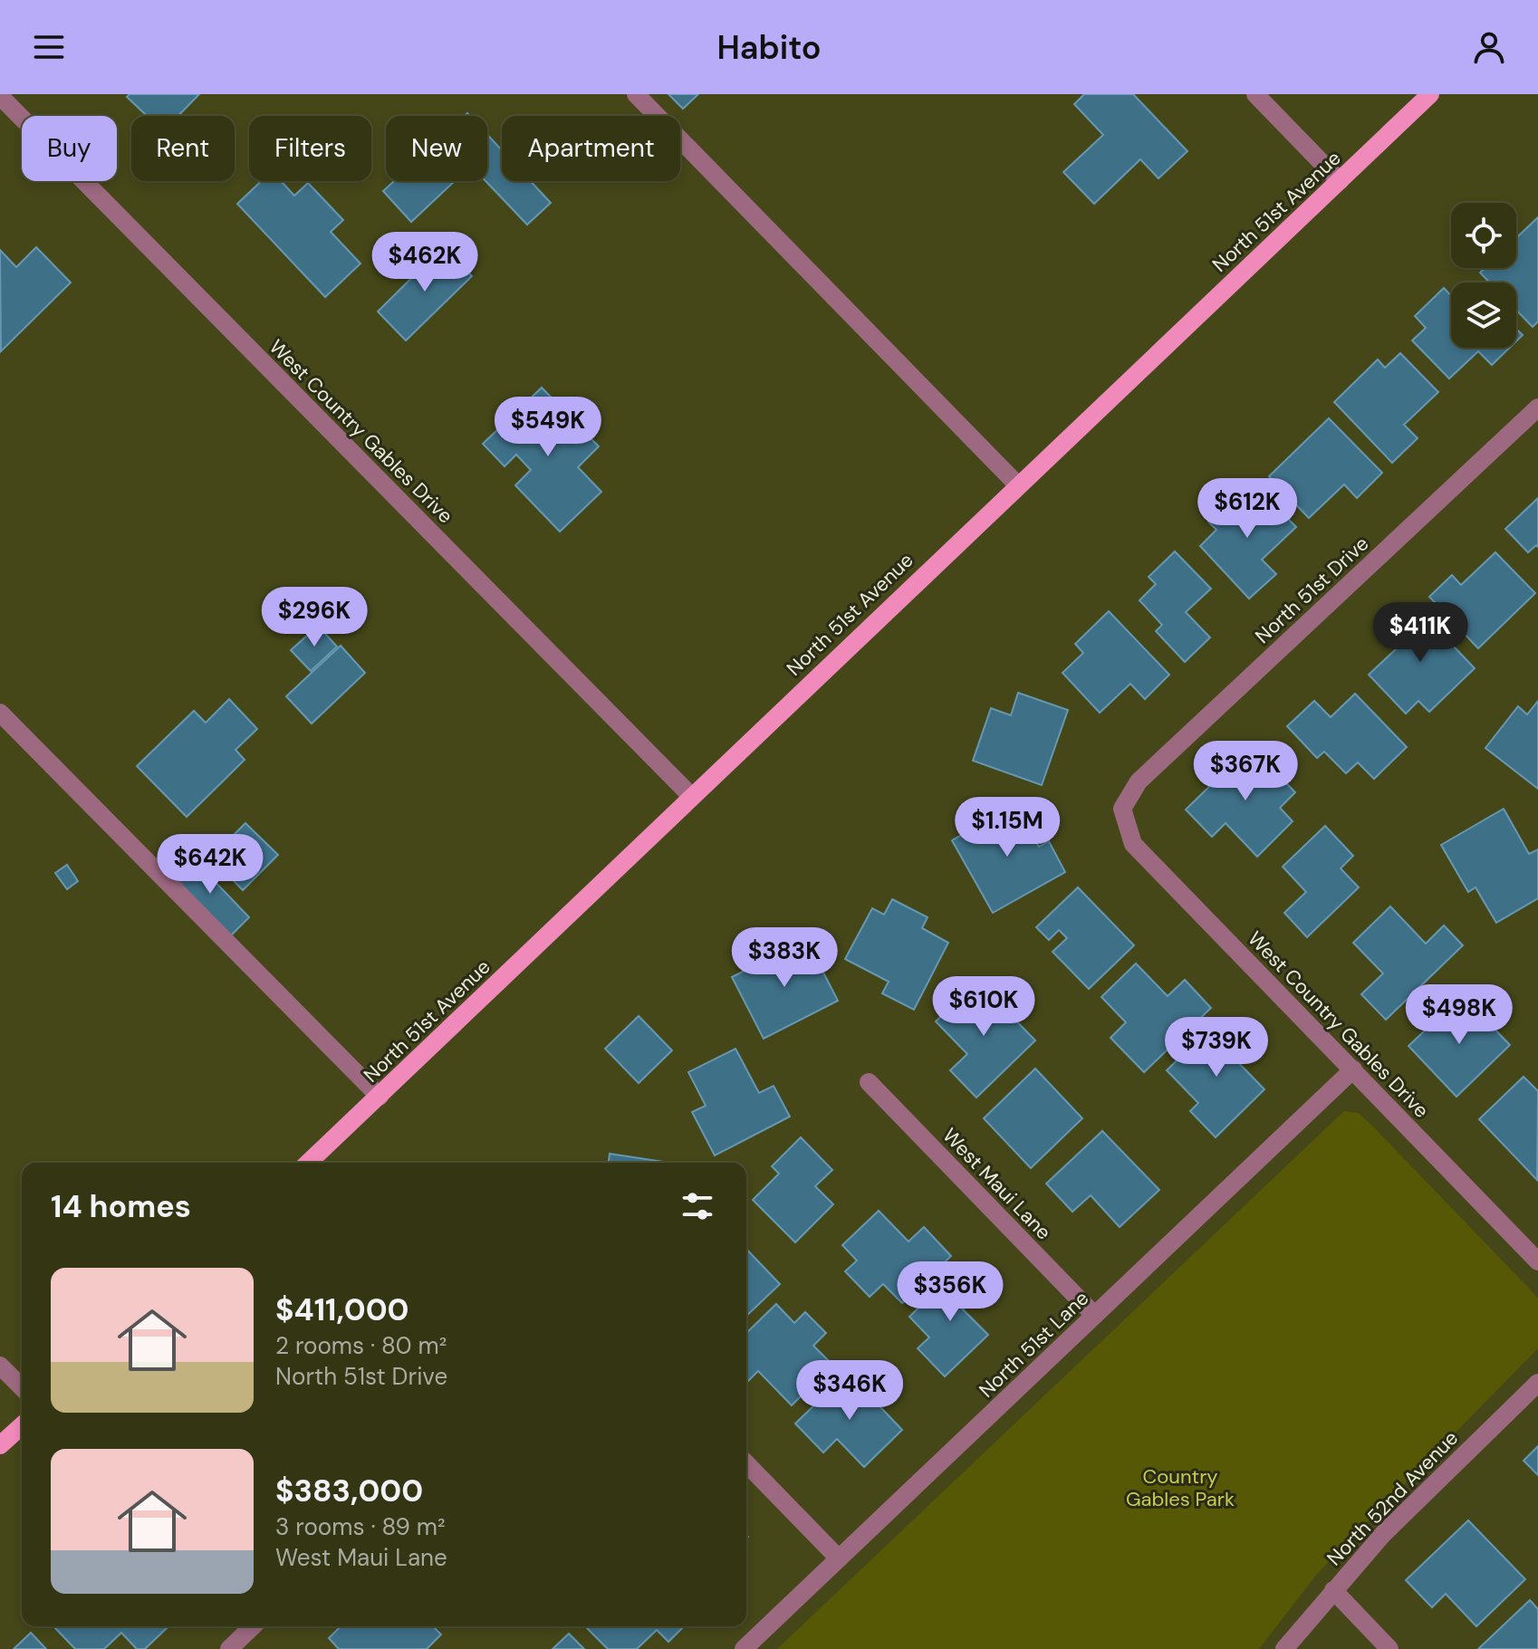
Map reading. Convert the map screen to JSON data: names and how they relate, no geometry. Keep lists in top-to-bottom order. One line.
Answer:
{"streets":{"main road":["North 51st Avenue"],"street":["West Country Gables Drive","North 51st Drive","West Maui Lane","North 51st Lane","North 52nd Avenue"]},"crossings":[["North 51st Avenue","West Country Gables Drive"],["West Country Gables Drive","North 51st Drive"],["West Country Gables Drive","North 51st Lane"],["West Maui Lane","North 51st Lane"]],"parks":["Country Gables Park"],"page":{"header":"Habito","chip":["Buy","Rent","Filters","New","Apartment"],"price":["$462K","$549K","$612K","$296K","$411K","$367K","$1.15M","$642K","$383K","$610K","$498K","$739K","$356K","$346K"],"heading":"14 homes","list":[{"name":"$411,000","note":"2 rooms · 80 m² · North 51st Drive"},{"name":"$383,000","note":"3 rooms · 89 m² · West Maui Lane"}]}}
